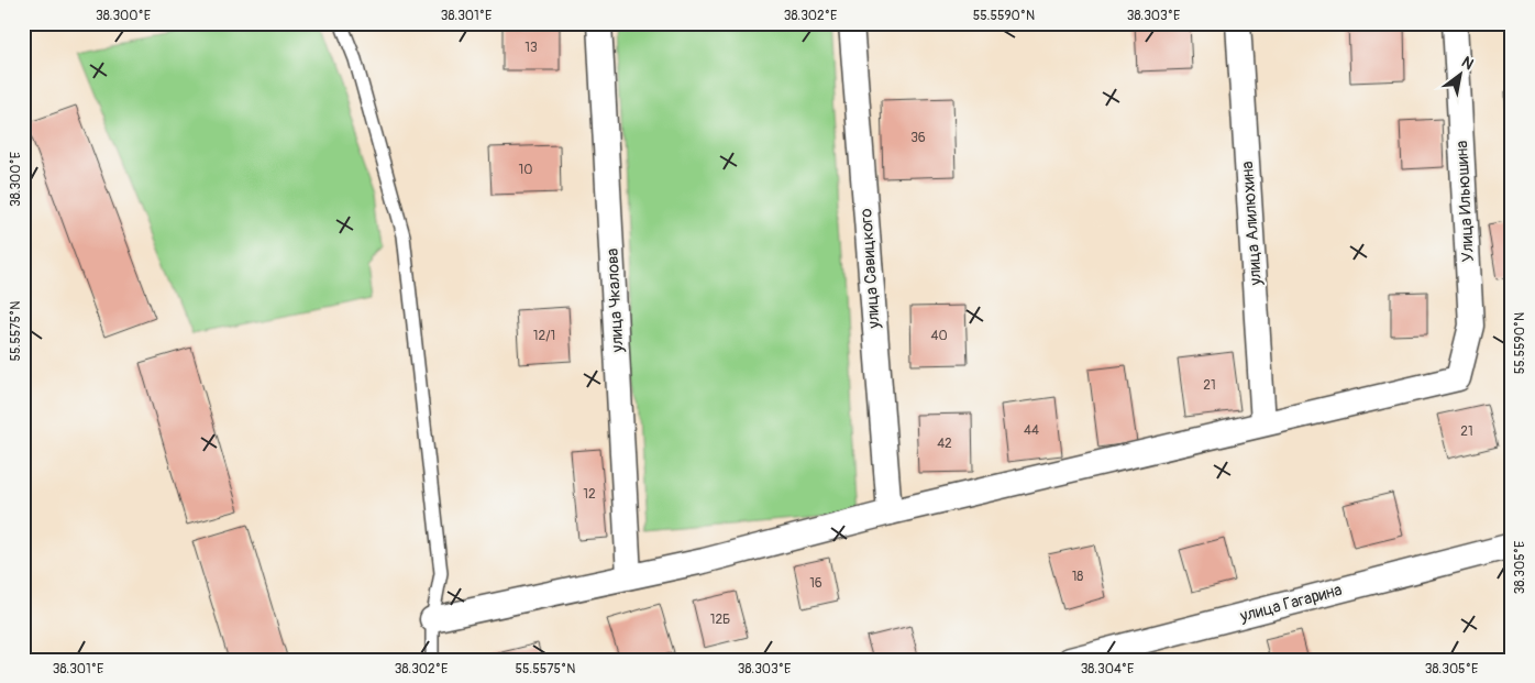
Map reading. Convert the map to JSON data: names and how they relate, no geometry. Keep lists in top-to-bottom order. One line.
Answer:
{"streets":{"street":["Улица Ильюшина","улица Алилюхина","улица Савицкого","улица Чкалова","улица Гагарина"]},"crossings":[["Улица Ильюшина","улица Алилюхина"]],"house_numbers":["13","36","10","12/1","40","21","44","21","42","12","18","16","12Б"],"north":"top right","coordinates":["38.300°E","38.301°E","38.302°E","55.5590°N","38.303°E","55.5575°N","38.305°E","38.304°E"]}
